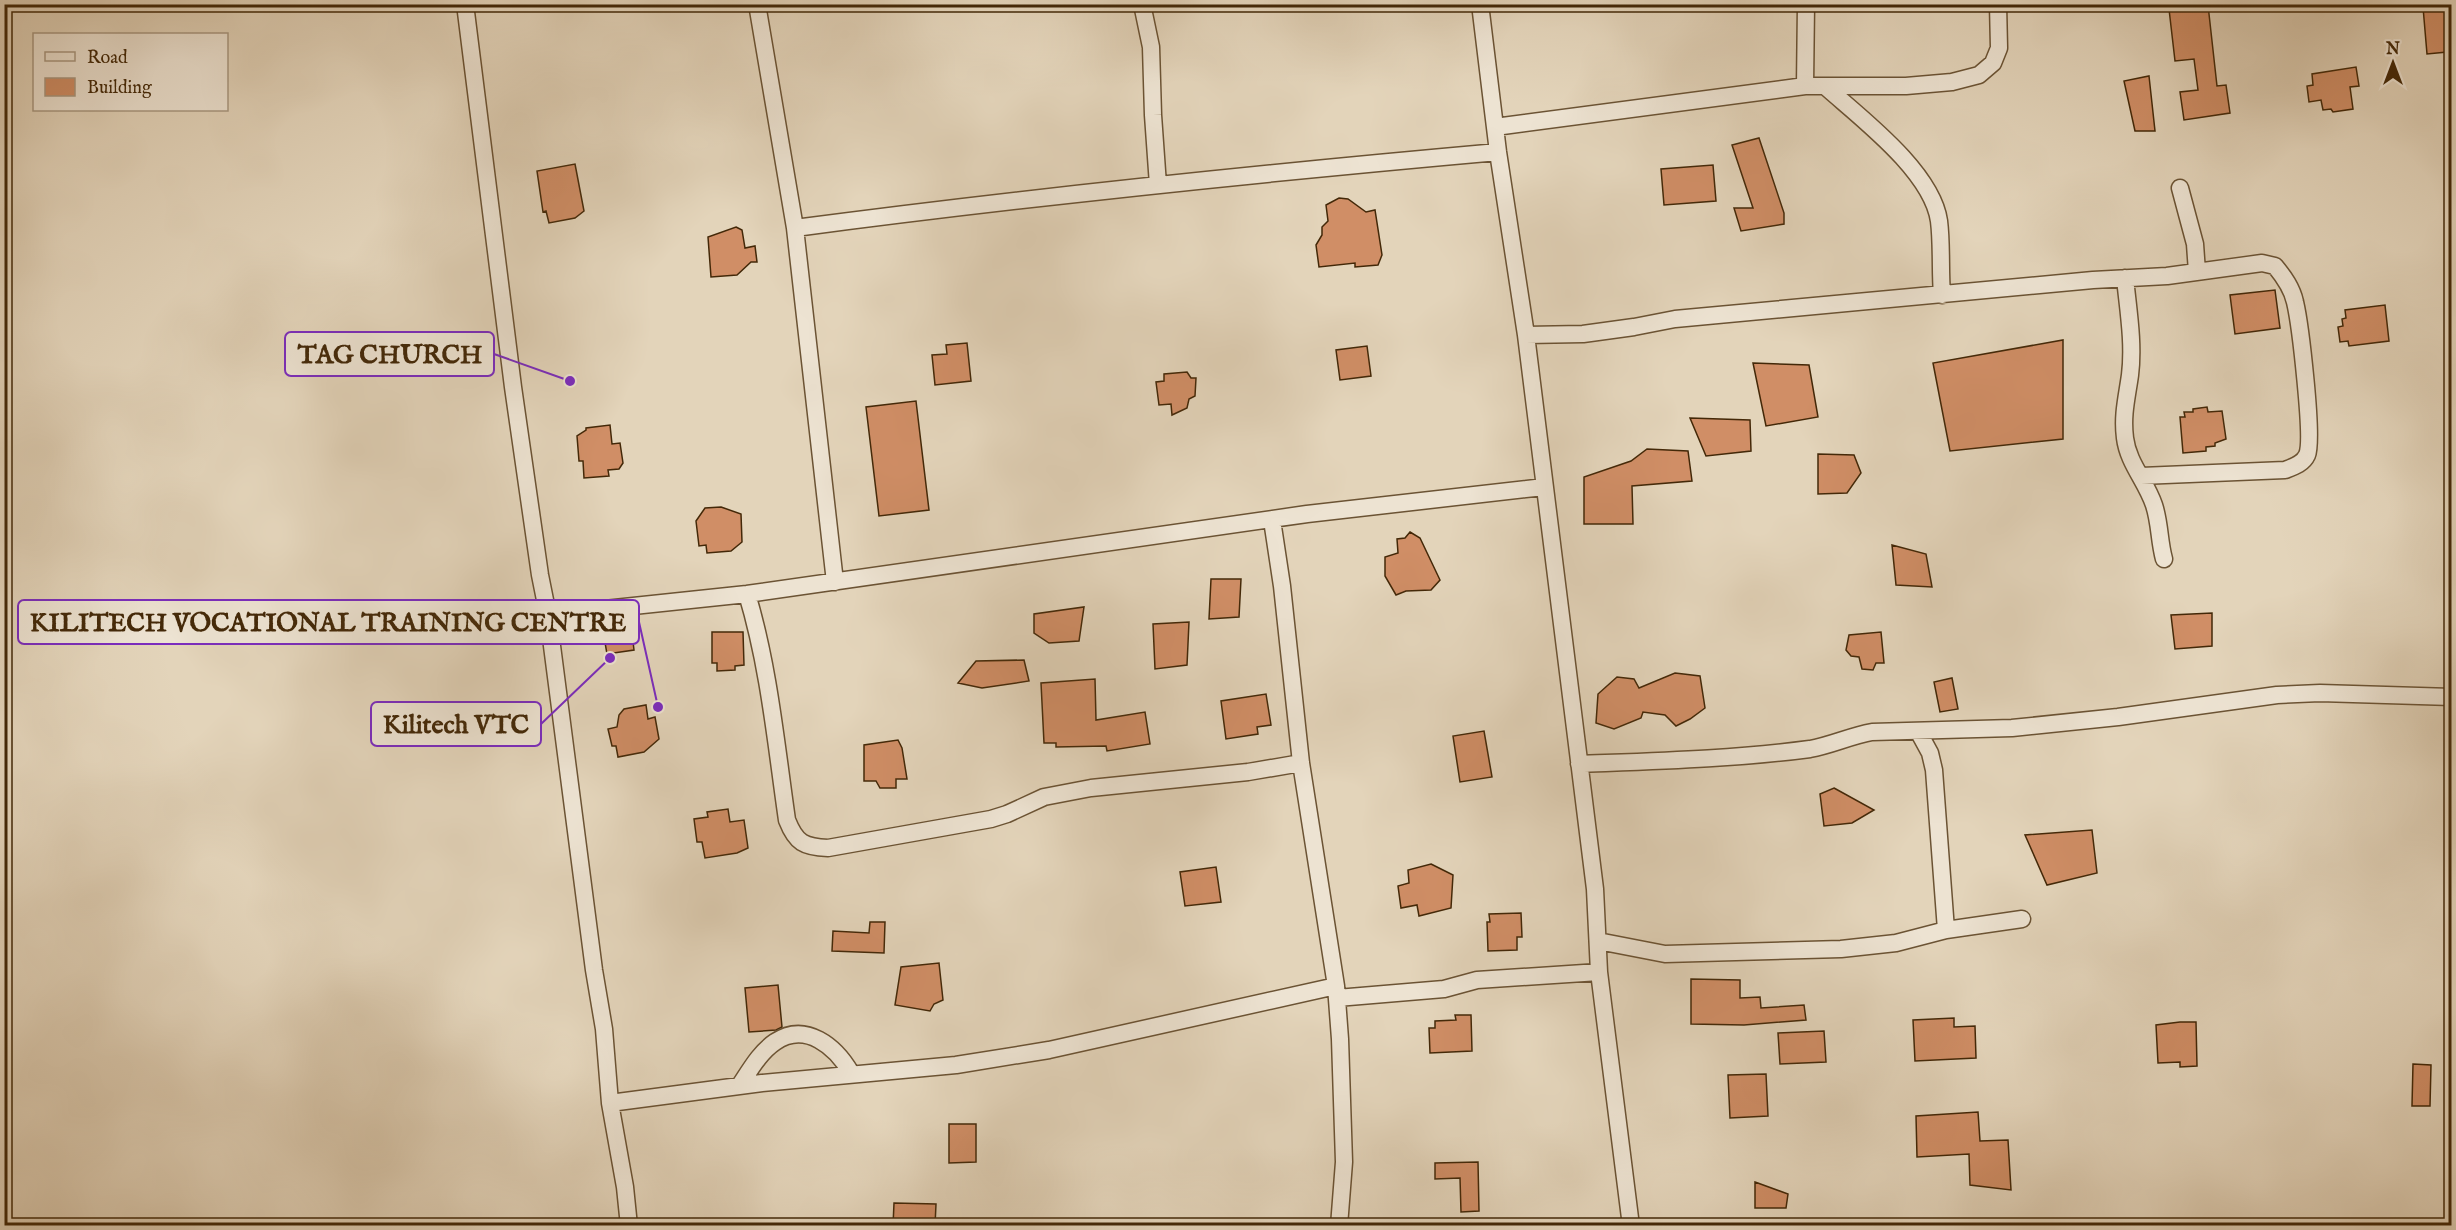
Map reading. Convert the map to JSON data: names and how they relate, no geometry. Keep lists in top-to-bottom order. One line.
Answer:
{"places":["TAG CHURCH","Kilitech VTC","KILITECH VOCATIONAL TRAINING CENTRE"],"legend":["Road","Building"],"north":"top"}
